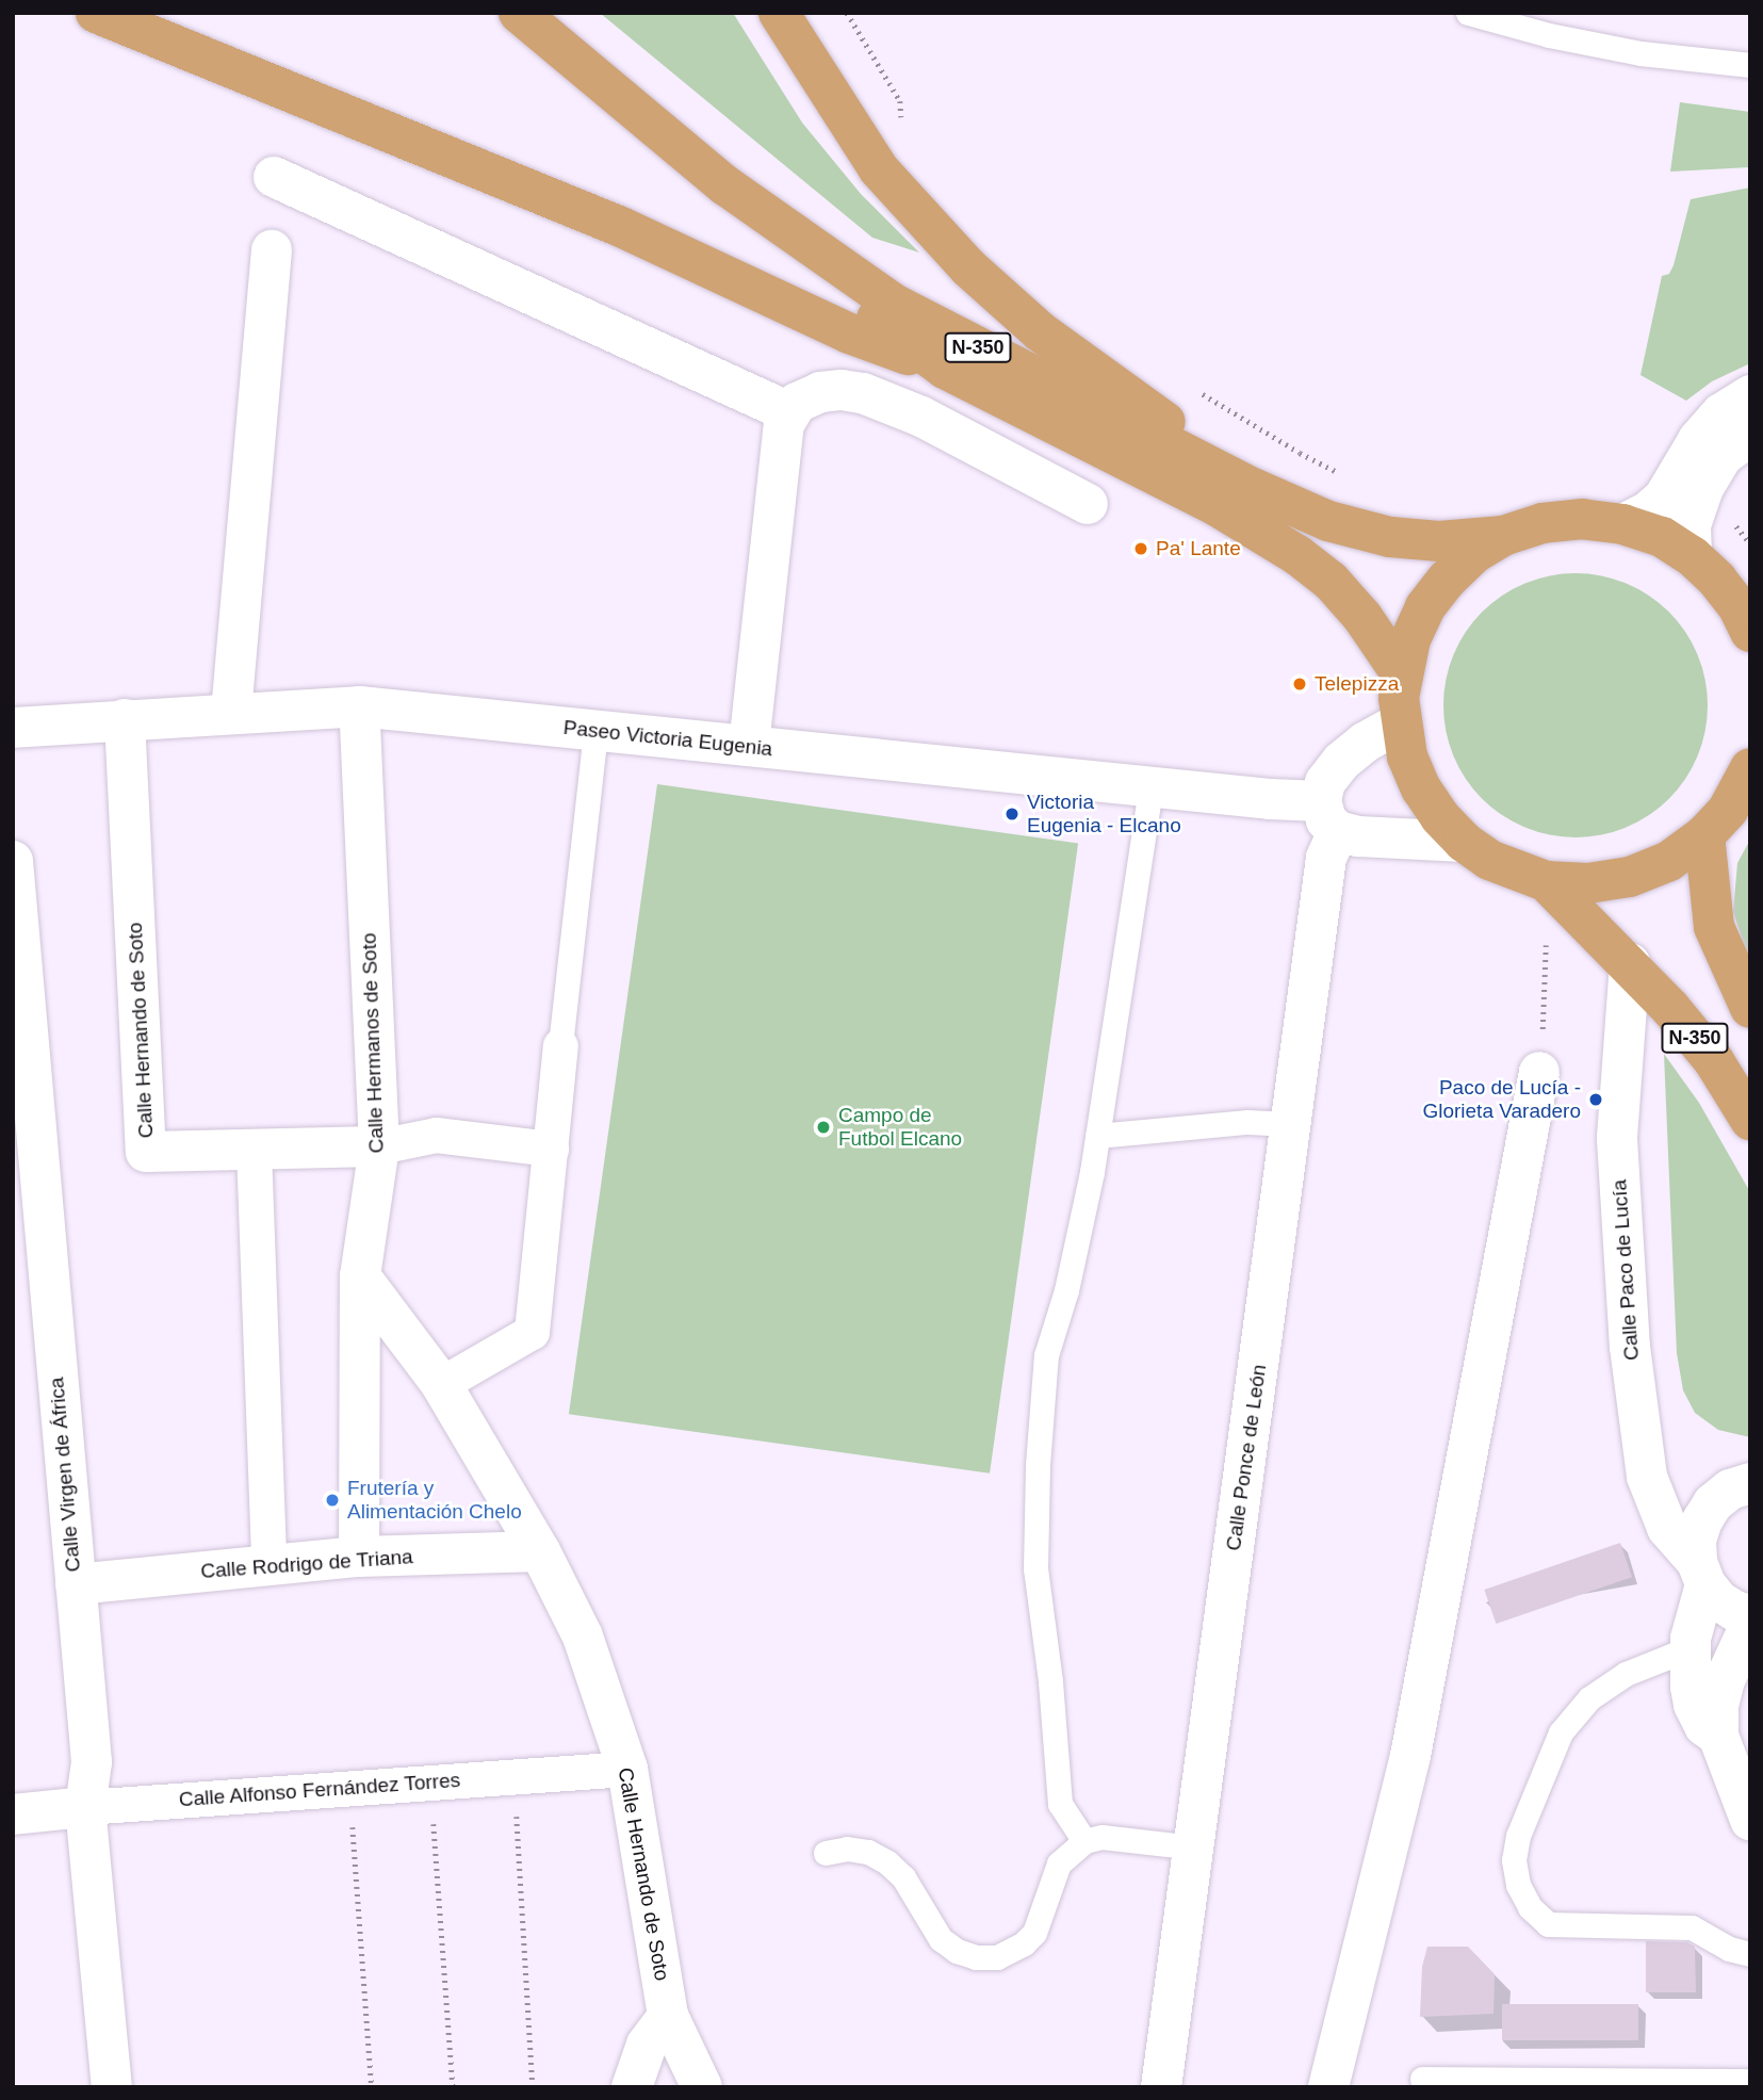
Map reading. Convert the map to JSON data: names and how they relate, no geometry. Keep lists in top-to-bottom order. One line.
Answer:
{"streets":{"highway":["N-350"],"street":["Paseo Victoria Eugenia","Calle Hernando de Soto","Calle Hermanos de Soto","Calle Paco de Lucía","Calle Ponce de León","Calle Virgen de África","Calle Rodrigo de Triana","Calle Alfonso Fernández Torres"]},"crossings":[["N-350","Paseo Victoria Eugenia"],["N-350","Calle Paco de Lucía"],["Paseo Victoria Eugenia","Calle Hernando de Soto"],["Paseo Victoria Eugenia","Calle Hermanos de Soto"],["Paseo Victoria Eugenia","Calle Ponce de León"],["Calle Hernando de Soto","Calle Hermanos de Soto"],["Calle Hernando de Soto","Calle Rodrigo de Triana"],["Calle Hernando de Soto","Calle Alfonso Fernández Torres"],["Calle Hermanos de Soto","Calle Rodrigo de Triana"],["Calle Virgen de África","Calle Rodrigo de Triana"],["Calle Virgen de África","Calle Alfonso Fernández Torres"]],"places":["Pa' Lante","Telepizza","Victoria Eugenia - Elcano","Paco de Lucía - Glorieta Varadero","Campo de Futbol Elcano","Frutería y Alimentación Chelo"]}
